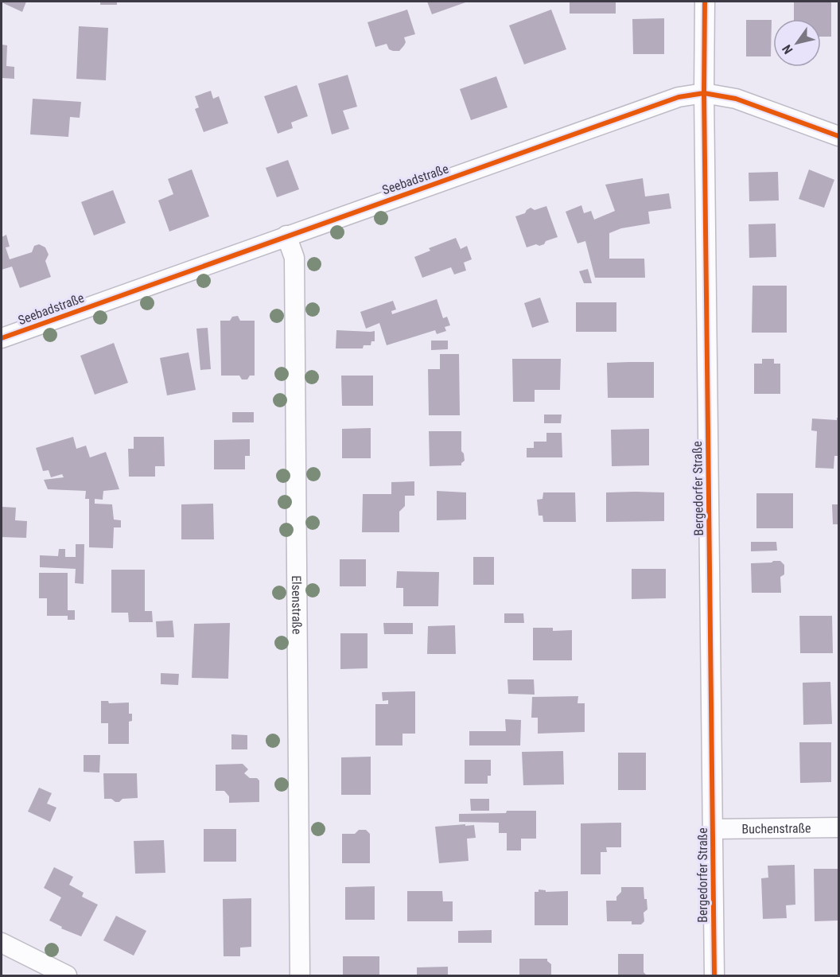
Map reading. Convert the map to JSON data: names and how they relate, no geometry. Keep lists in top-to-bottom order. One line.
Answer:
{"streets":{"street":["Seebadstraße","Bergedorfer Straße","Elsenstraße","Buchenstraße"]},"crossings":[["Seebadstraße","Bergedorfer Straße"],["Seebadstraße","Elsenstraße"],["Bergedorfer Straße","Buchenstraße"]],"north":"bottom left"}
